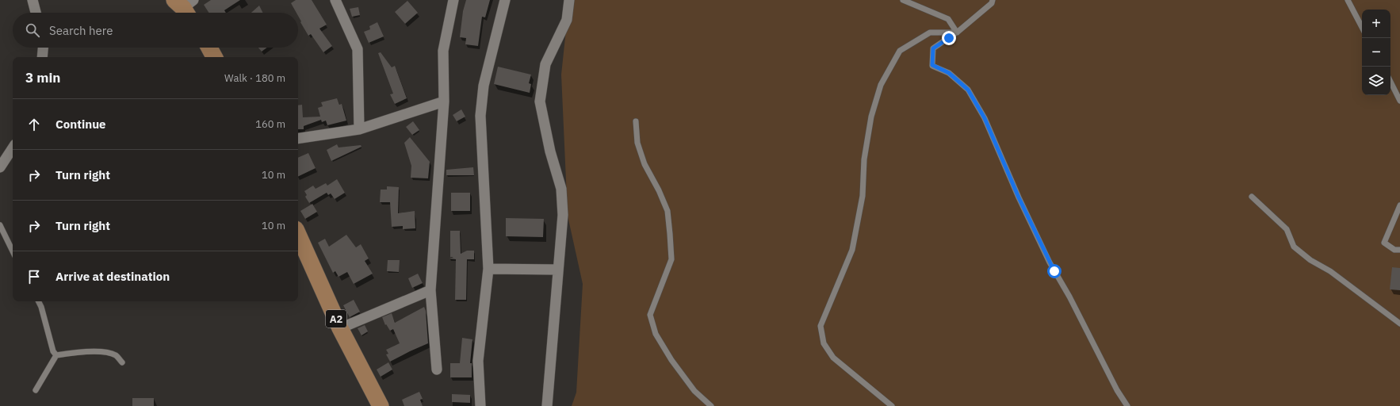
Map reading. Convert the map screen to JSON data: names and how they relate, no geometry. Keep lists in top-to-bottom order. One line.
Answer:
{"streets":{"main road":["A2"]},"page":{"map_buttons":["+","−"],"search":"Search here","heading":["3 min","Walk · 180 m"],"list":[["Continue","160 m"],["Turn right","10 m"],["Turn right","10 m"],"Arrive at destination"]}}
